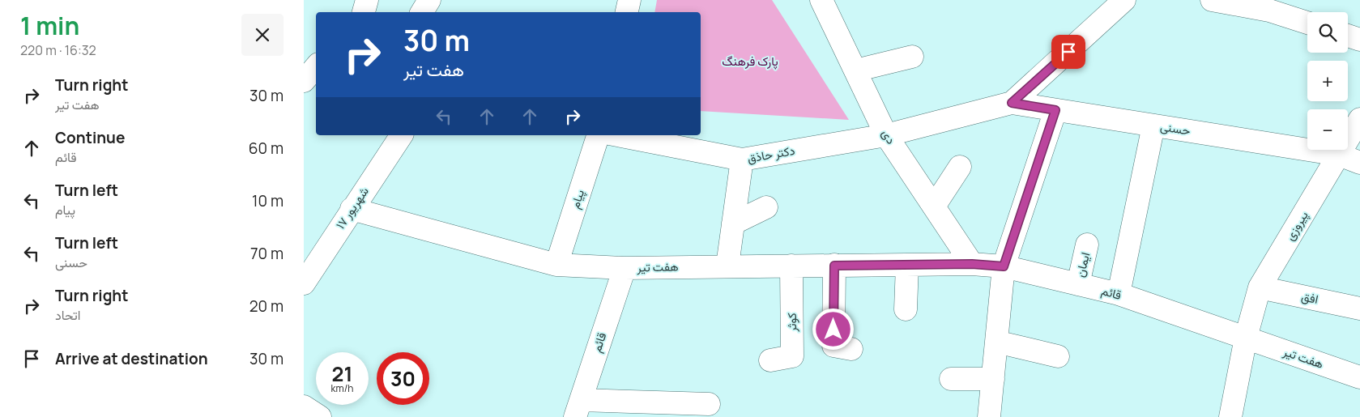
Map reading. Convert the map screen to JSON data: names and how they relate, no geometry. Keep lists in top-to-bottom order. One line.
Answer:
{"streets":{"street":["حسنی","دی","دکتر حاذق","پیام","۱۷ شهریور","پیروزی","ایمان","هفت تیر","قائم","افق","کوثر"]},"crossings":[["حسنی","دکتر حاذق"],["حسنی","پیروزی"],["دی","دکتر حاذق"],["دی","هفت تیر"],["دی","قائم"],["پیام","هفت تیر"],["۱۷ شهریور","هفت تیر"],["پیروزی","هفت تیر"],["پیروزی","قائم"],["پیروزی","افق"],["ایمان","قائم"],["هفت تیر","قائم"],["هفت تیر","کوثر"]],"parks":["پارک فرهنگ"],"page":{"heading":["1 min","220 m · 16:32"],"map_buttons":["+","−"],"turn":["30 m","هفت تیر"],"list":[{"name":"Turn right","note":"هفت تیر","value":"30 m"},{"name":"Continue","note":"قائم","value":"60 m"},{"name":"Turn left","note":"پیام","value":"10 m"},{"name":"Turn left","note":"حسنی","value":"70 m"},{"name":"Turn right","note":"اتحاد","value":"20 m"},{"name":"Arrive at destination","value":"30 m"}],"speed":"21 km/h","limit":"30"}}
